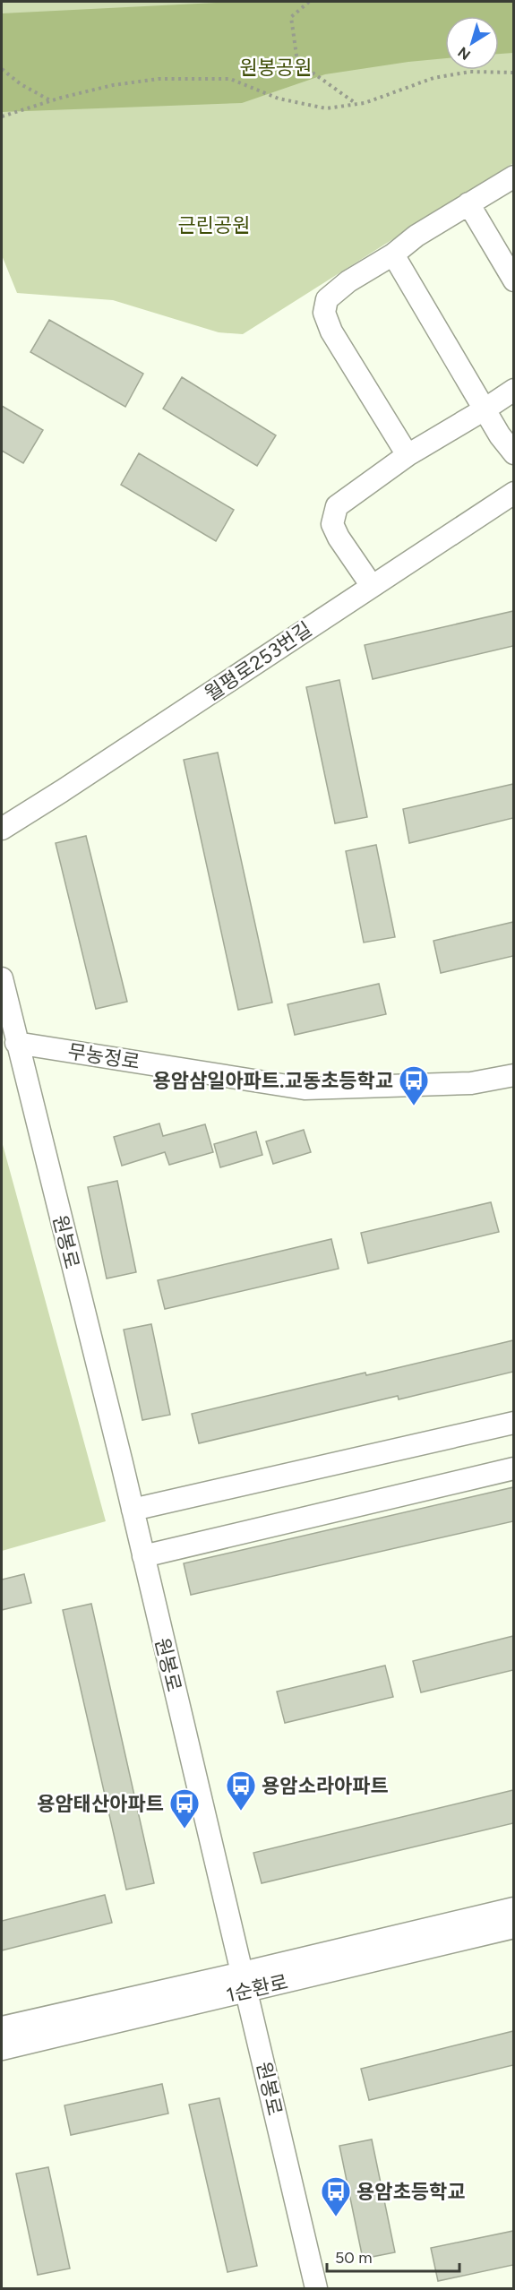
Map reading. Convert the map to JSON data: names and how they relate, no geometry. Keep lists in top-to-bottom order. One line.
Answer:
{"streets":{"street":["월평로253번길","무농정로","원봉로","1순환로"]},"crossings":[["무농정로","원봉로"],["원봉로","1순환로"]],"parks":["원봉공원","근린공원"],"places":{"bus stop":["용암삼일아파트.교동초등학교","용암소라아파트","용암태산아파트","용암초등학교"]},"scale_bar":"50 m","north":"bottom left"}
